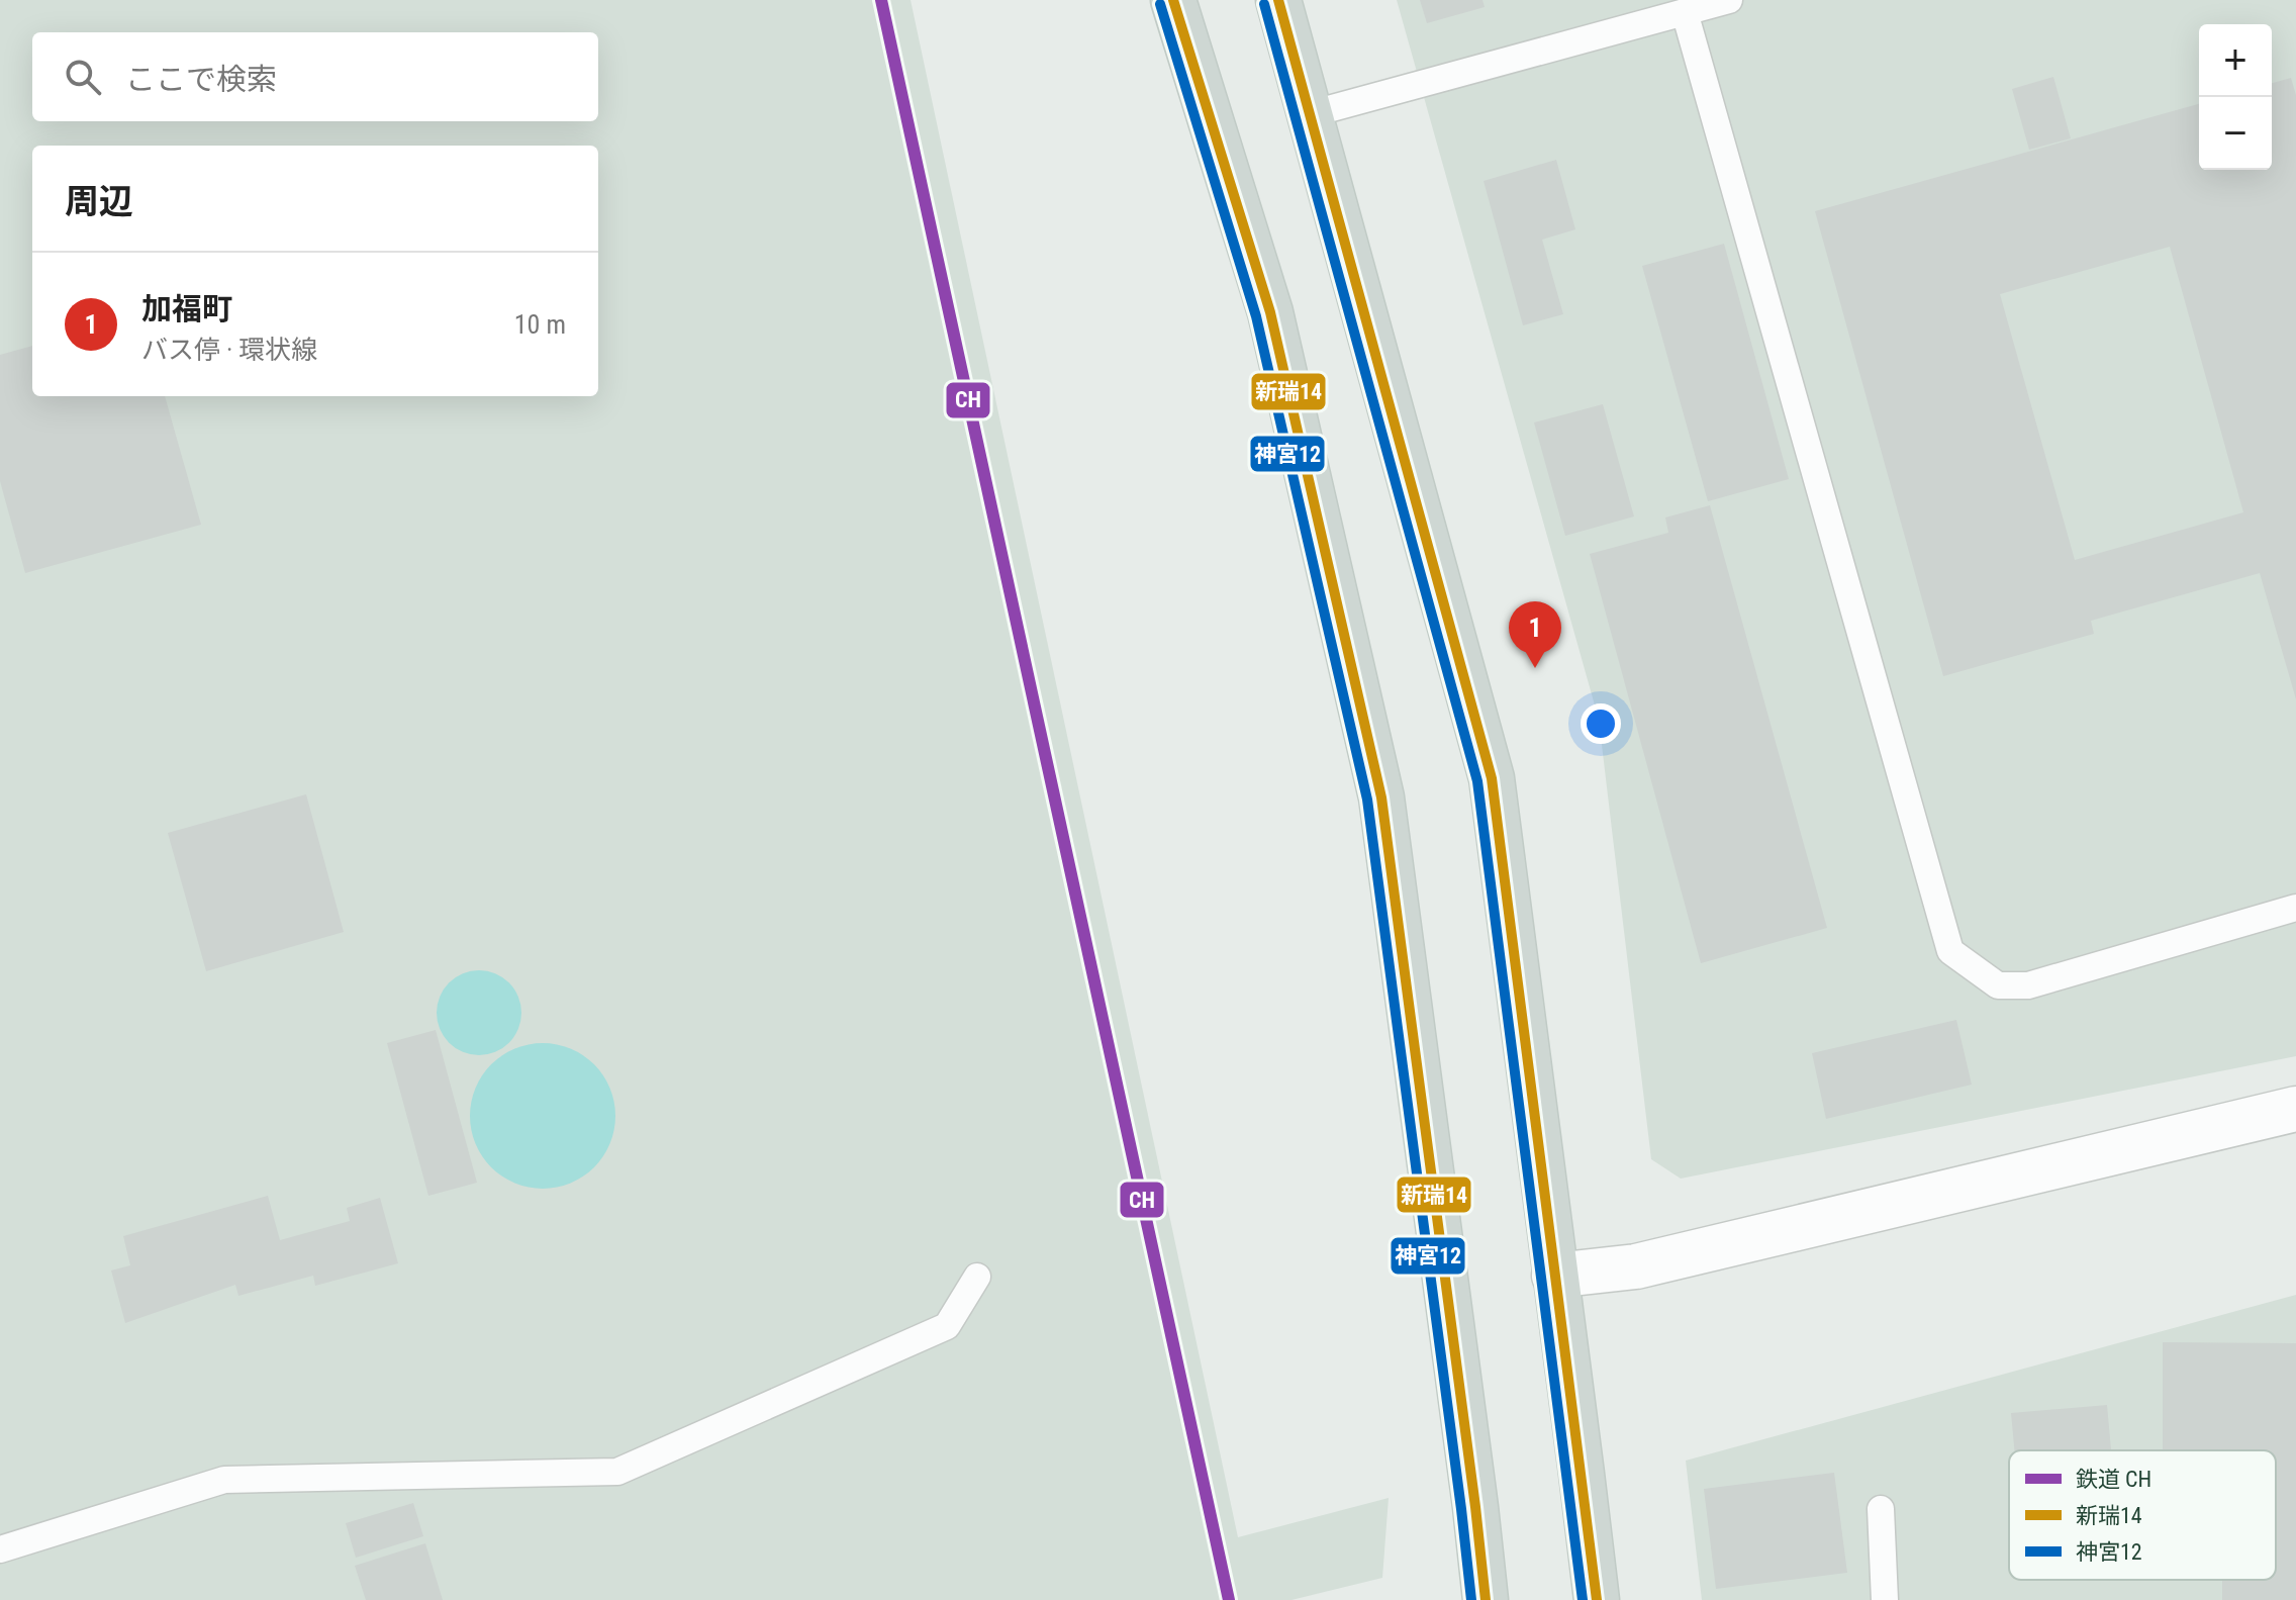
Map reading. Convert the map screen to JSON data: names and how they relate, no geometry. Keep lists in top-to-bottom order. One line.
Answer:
{"lines":["rail line CH","transit line 新瑞14","transit line 神宮12"],"legend":["鉄道 CH","新瑞14","神宮12"],"page":{"map_buttons":["+","−"],"search":"ここで検索","heading":"周辺","list":[{"mark":"1","name":"加福町","note":"バス停 · 環状線","value":"10 m"}],"pins":"1"}}
